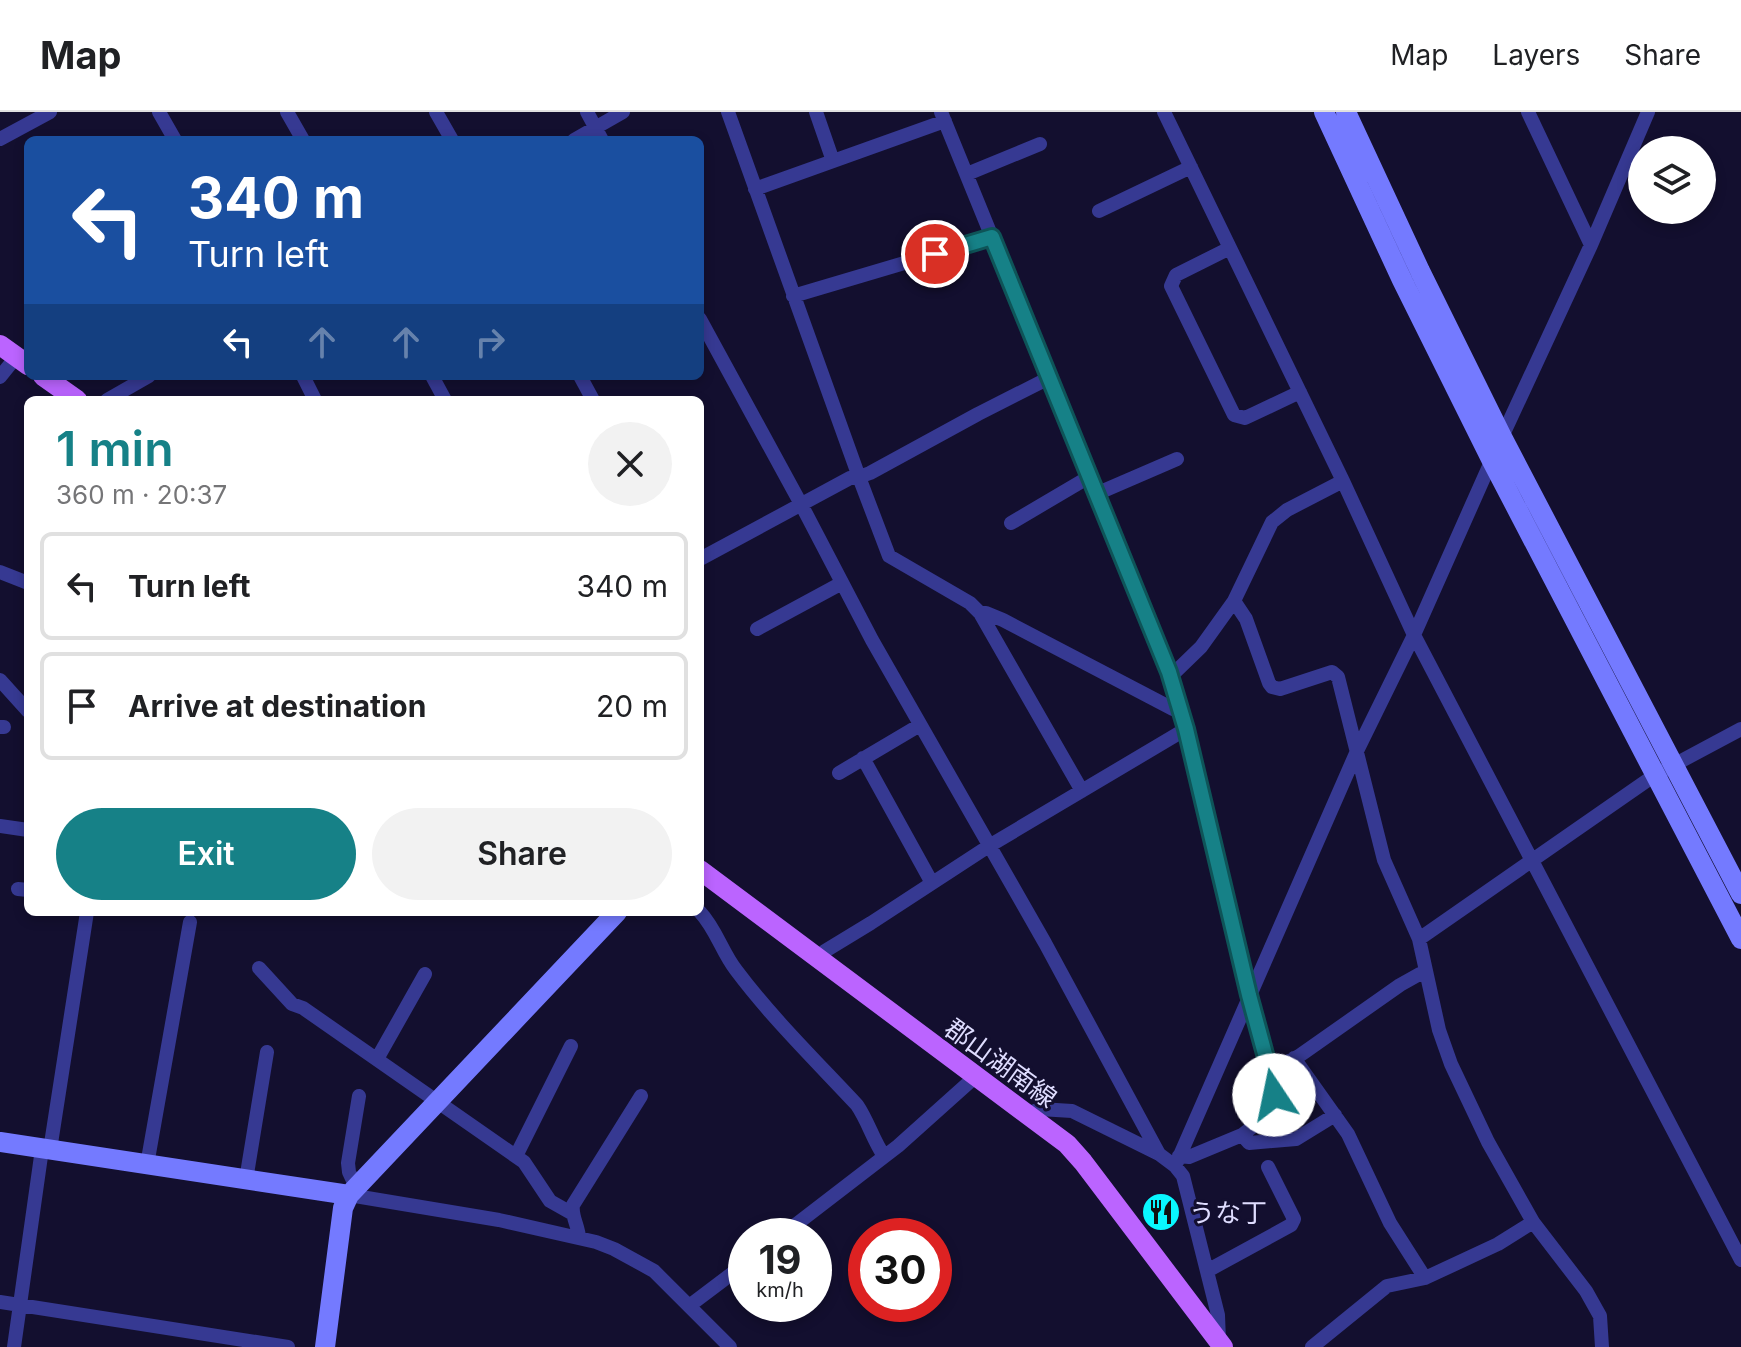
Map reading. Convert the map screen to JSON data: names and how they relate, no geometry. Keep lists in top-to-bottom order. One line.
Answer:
{"streets":{"main road":["郡山湖南線"]},"places":{"restaurant":["うな丁"]},"page":{"header":"Map","nav":["Map","Layers","Share"],"turn":["340 m","Turn left"],"heading":["1 min","360 m · 20:37"],"list":[{"name":"Turn left","value":"340 m"},{"name":"Arrive at destination","value":"20 m"}],"buttons":["Exit","Share"],"speed":"19 km/h","limit":"30"}}
